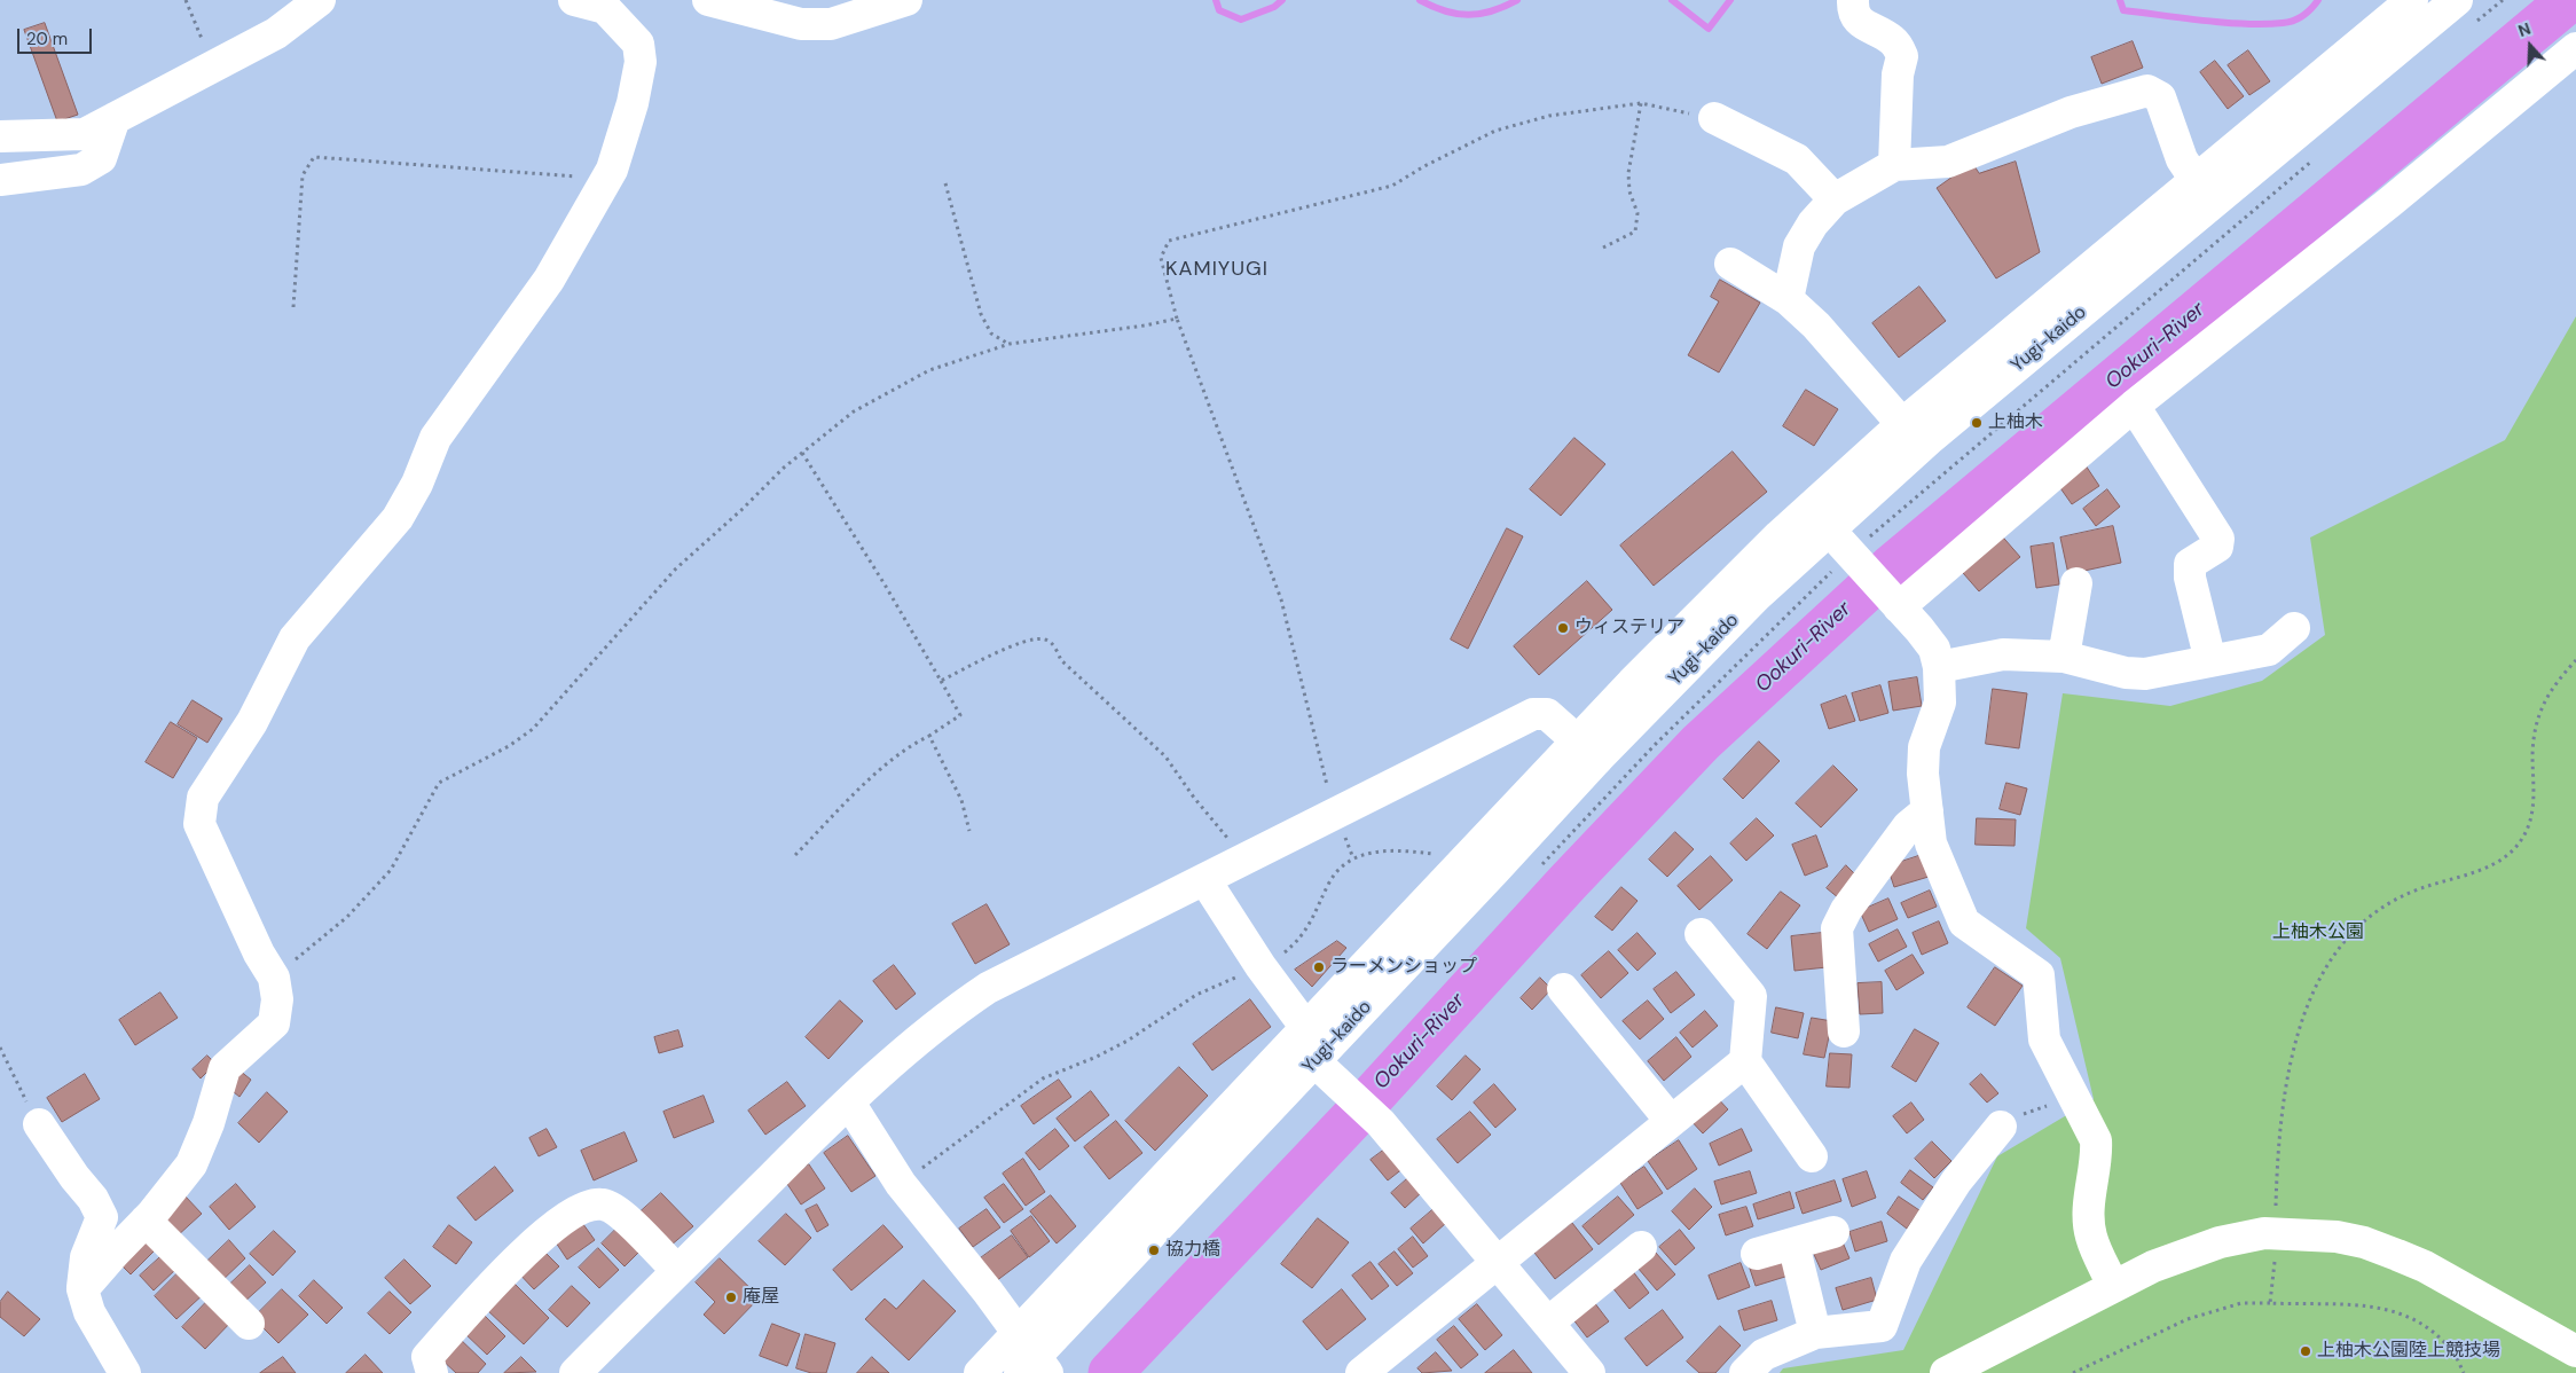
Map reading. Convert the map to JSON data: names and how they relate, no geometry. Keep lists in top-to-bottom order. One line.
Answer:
{"streets":{"street":["Yugi-kaido"]},"districts":["KAMIYUGI"],"water":["Ookuri-River"],"parks":["上柚木公園"],"places":["上柚木","ウィステリア","ラーメンショップ","協力橋","庵屋","上柚木公園陸上競技場"],"scale_bar":"20 m","north":"top"}
